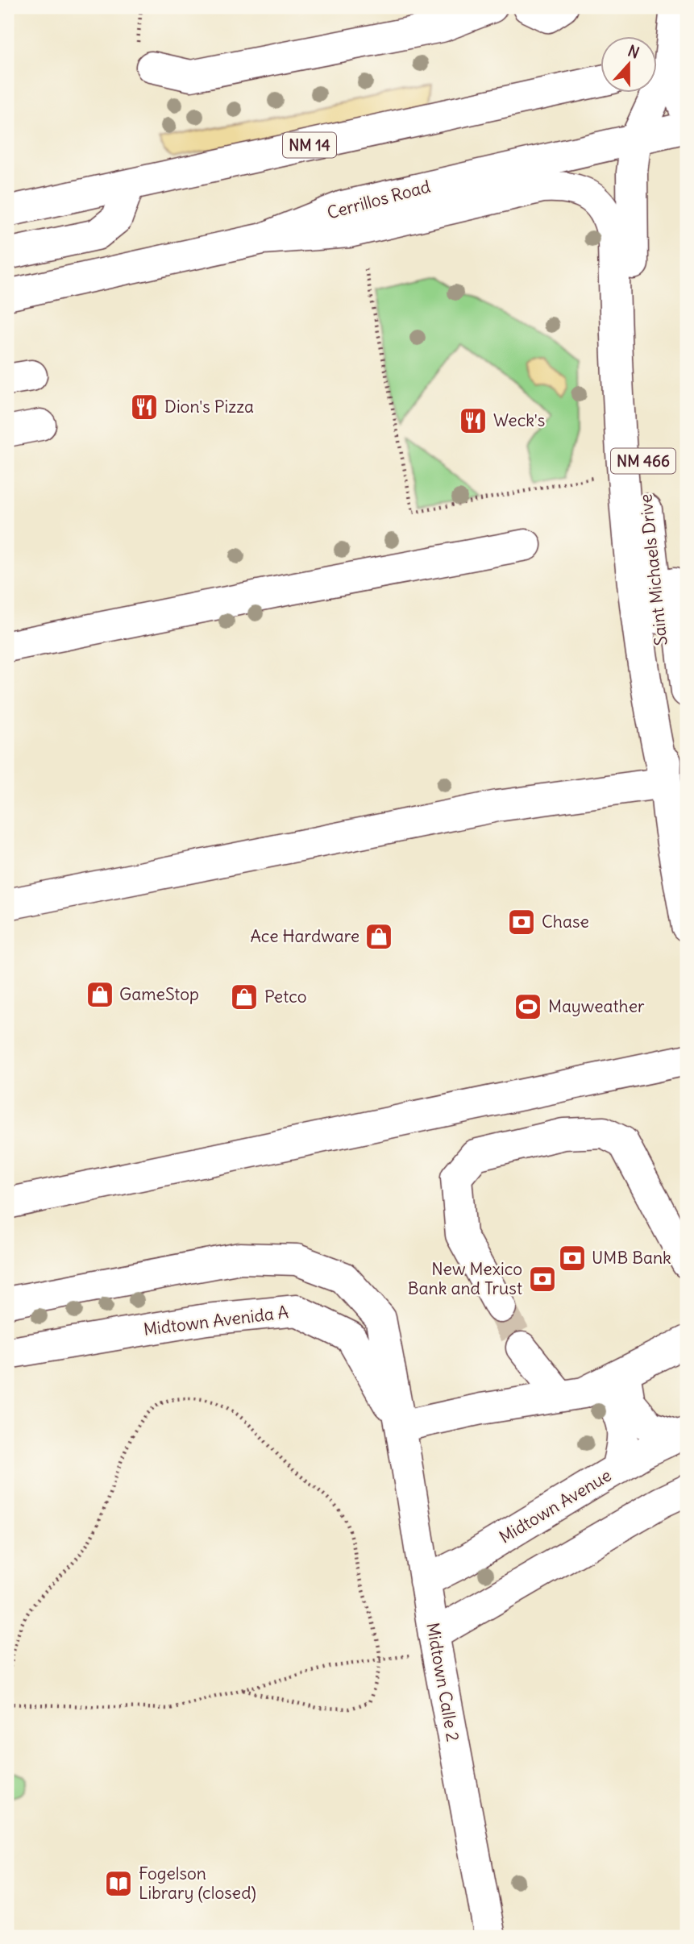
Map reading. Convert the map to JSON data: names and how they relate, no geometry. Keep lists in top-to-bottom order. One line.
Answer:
{"streets":{"main road":["NM 14","Cerrillos Road","NM 466","Saint Michaels Drive","Midtown Avenida A","Midtown Avenue","Midtown Calle 2"]},"crossings":[["Cerrillos Road","Saint Michaels Drive"],["Midtown Avenida A","Midtown Calle 2"],["Midtown Avenue","Midtown Calle 2"]],"places":{"restaurant":["Dion's Pizza","Weck's"],"bank":["Chase","UMB Bank","New Mexico Bank and Trust"],"shop":["Ace Hardware","GameStop","Petco"],"sports":["Mayweather"],"library":["Fogelson Library (closed)"]},"north":"top"}
